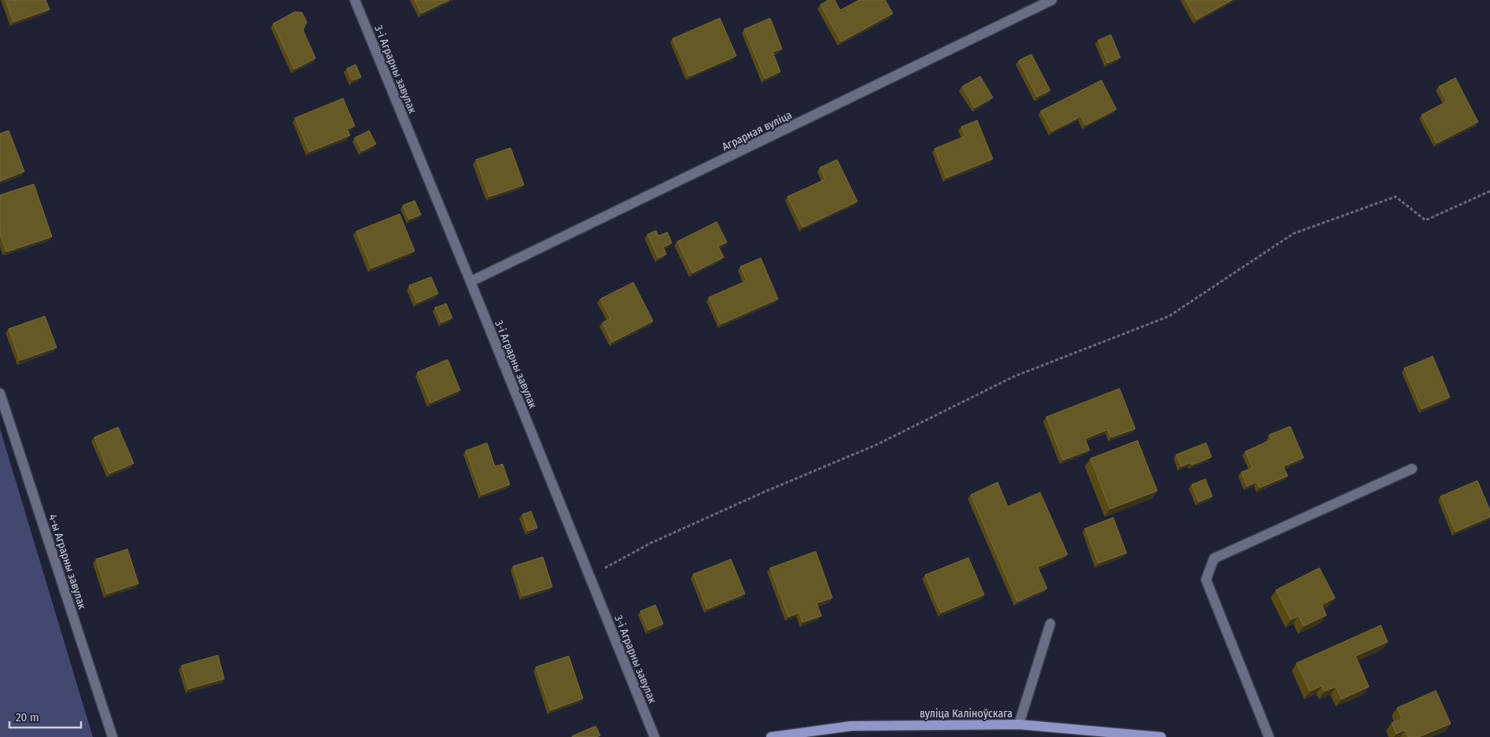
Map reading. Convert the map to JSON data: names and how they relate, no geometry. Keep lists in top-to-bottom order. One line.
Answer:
{"streets":{"main road":["вуліца Каліноўскага"],"street":["3-і Аграрны завулак","Аграрная вуліца","4-ы Аграрны завулак"]},"crossings":[["3-і Аграрны завулак","Аграрная вуліца"]],"scale_bar":"20 m"}
